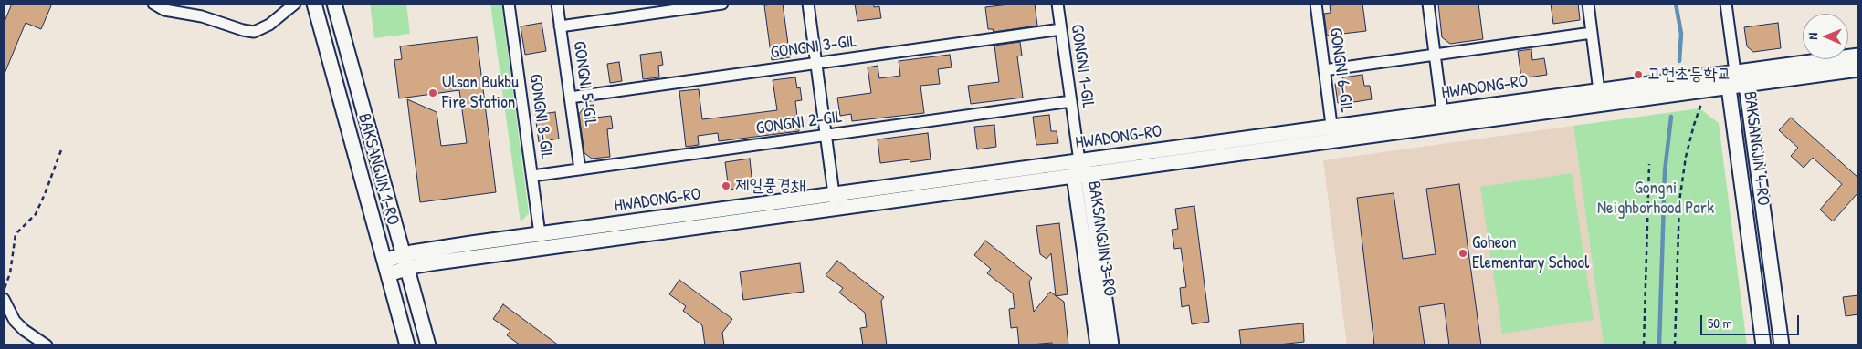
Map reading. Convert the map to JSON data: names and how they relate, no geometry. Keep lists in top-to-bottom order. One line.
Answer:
{"streets":{"street":["GONGNI 3-GIL","GONGNI 1-GIL","GONGNI 6-GIL","GONGNI 5-GIL","HWADONG-RO","GONGNI 8-GIL","GONGNI 2-GIL","BAKSANGJIN 4-RO","BAKSANGJIN 1-RO","BAKSANGJIN 3-RO"]},"crossings":[["GONGNI 3-GIL","GONGNI 1-GIL"],["GONGNI 3-GIL","GONGNI 5-GIL"],["GONGNI 1-GIL","HWADONG-RO"],["GONGNI 1-GIL","GONGNI 2-GIL"],["GONGNI 1-GIL","BAKSANGJIN 3-RO"],["GONGNI 6-GIL","HWADONG-RO"],["GONGNI 5-GIL","GONGNI 2-GIL"],["HWADONG-RO","GONGNI 8-GIL"],["HWADONG-RO","BAKSANGJIN 4-RO"],["HWADONG-RO","BAKSANGJIN 1-RO"],["HWADONG-RO","BAKSANGJIN 3-RO"],["GONGNI 8-GIL","GONGNI 2-GIL"]],"parks":["Gongni Neighborhood Park"],"places":["고헌초등학교","Ulsan Bukbu Fire Station","제일풍경채","Goheon Elementary School"],"scale_bar":"50 m","north":"left"}
